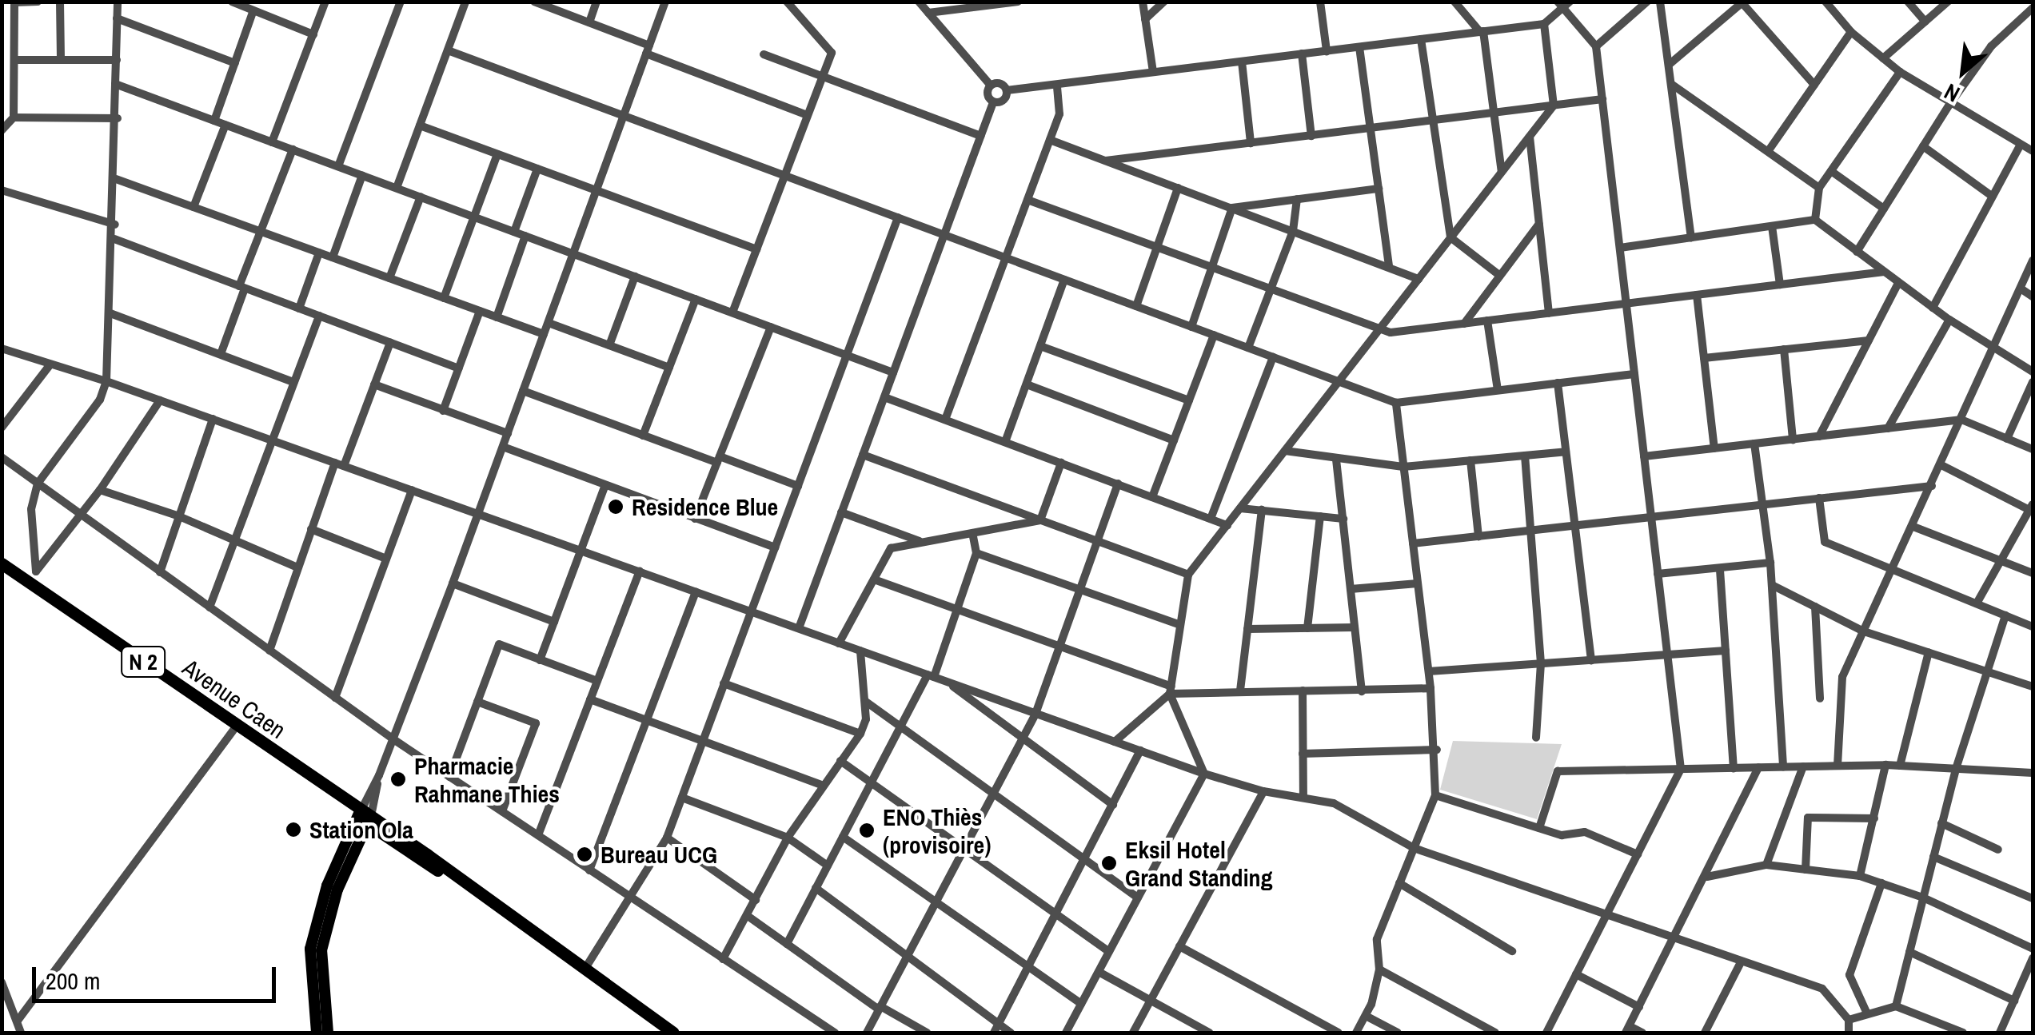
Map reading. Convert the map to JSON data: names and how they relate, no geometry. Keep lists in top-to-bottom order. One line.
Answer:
{"streets":{"highway":["N 2","Avenue Caen"]},"crossings":[["N 2","Avenue Caen"]],"places":["Residence Blue","Pharmacie Rahmane Thies","Station Ola","ENO Thiès (provisoire)","Bureau UCG","Eksil Hotel Grand Standing"],"scale_bar":"200 m","north":"bottom left"}
